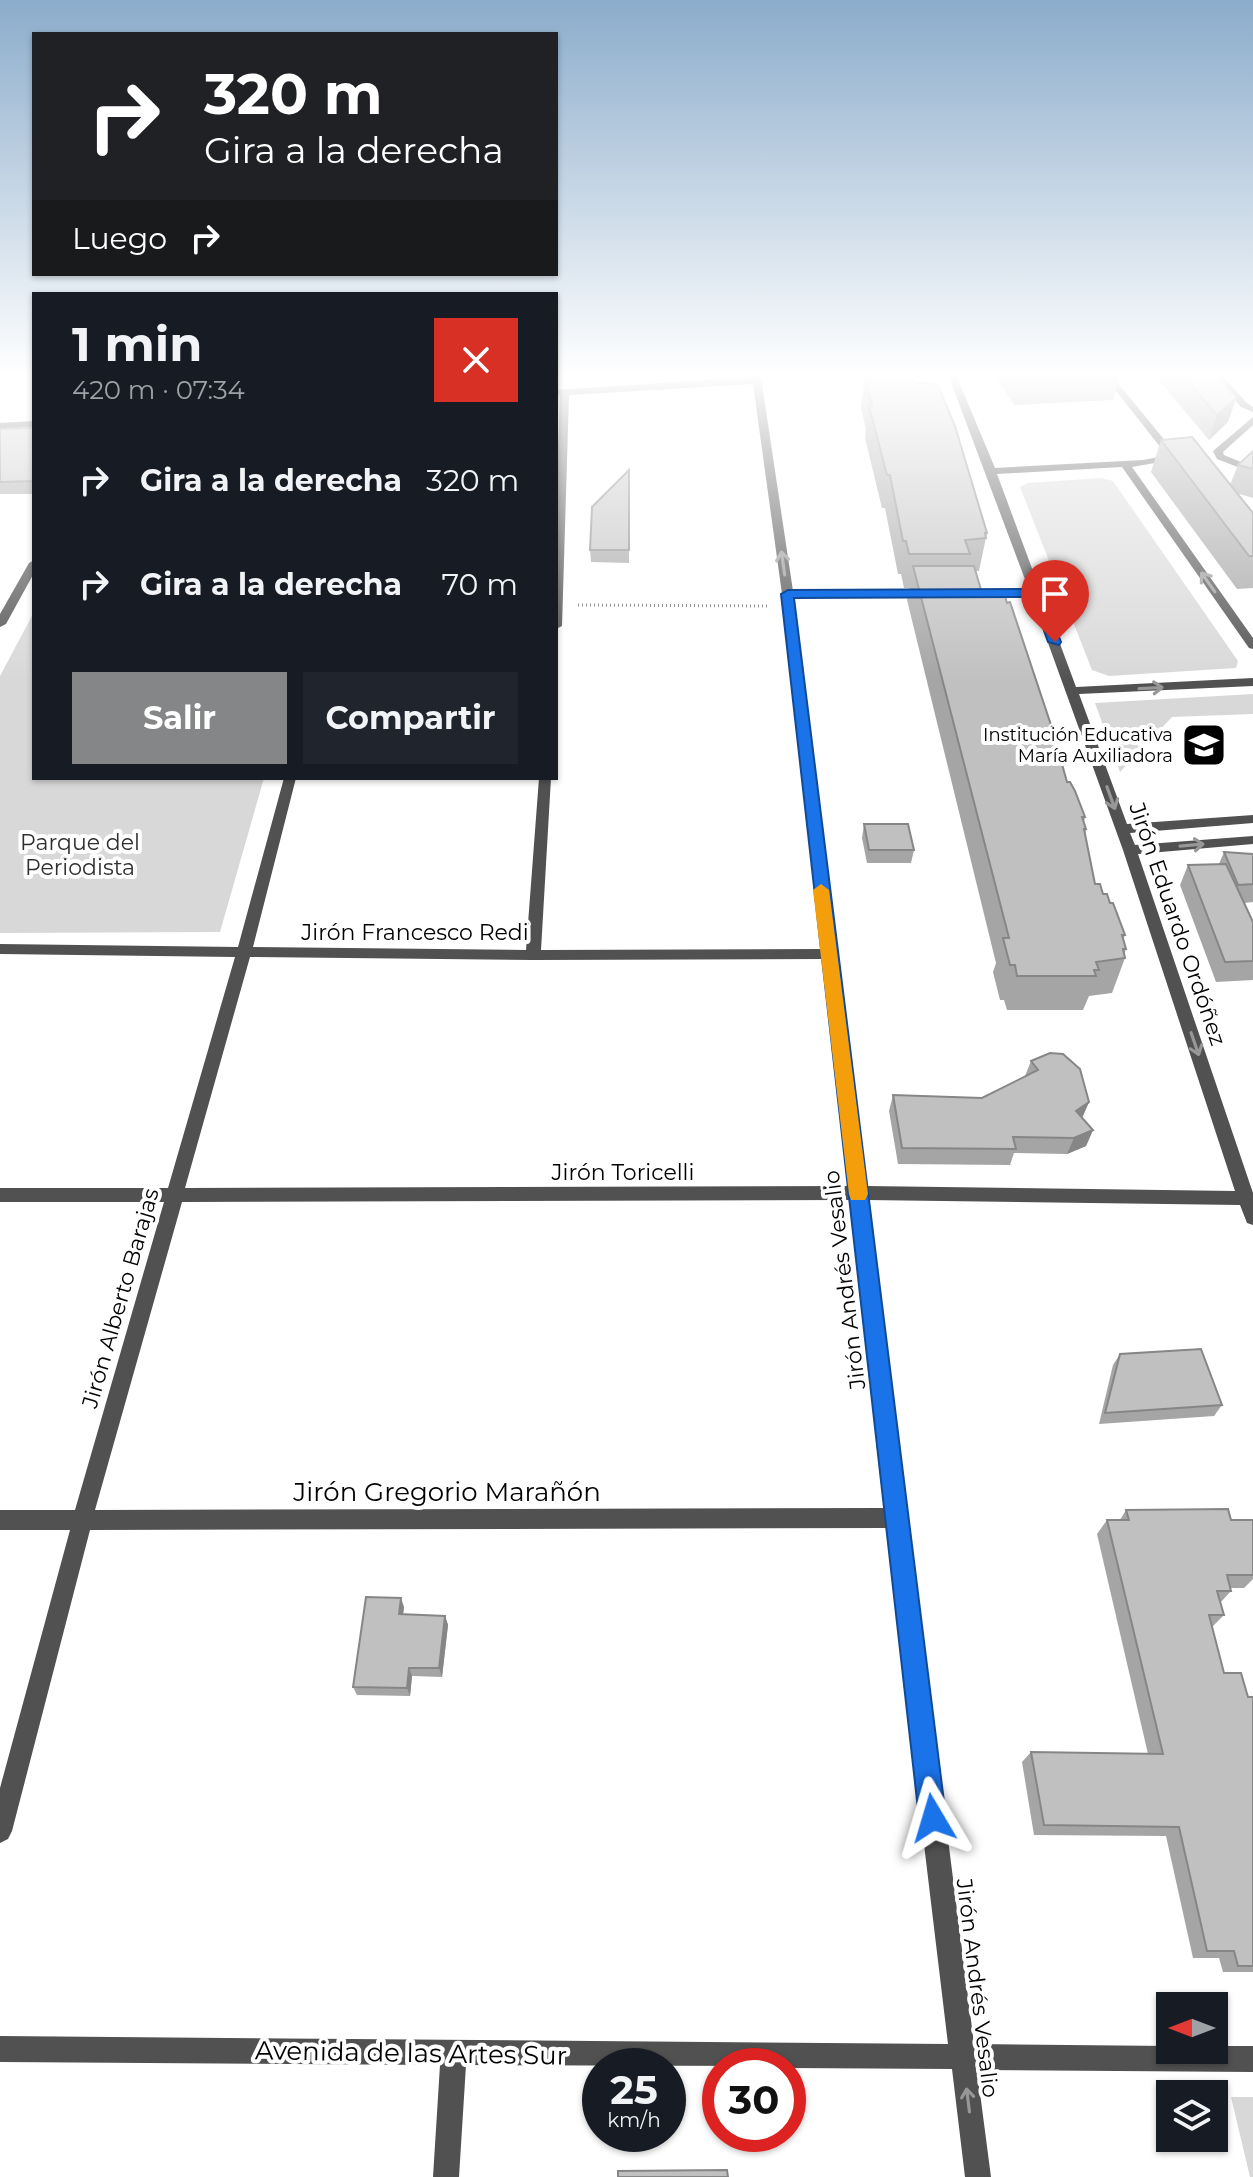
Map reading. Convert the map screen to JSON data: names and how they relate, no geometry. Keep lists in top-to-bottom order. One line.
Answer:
{"streets":{"street":["Jirón Eduardo Ordóñez","Jirón Francesco Redi","Jirón Toricelli","Jirón Andrés Vesalio","Jirón Alberto Barajas","Jirón Gregorio Marañón","Avenida de las Artes Sur"]},"crossings":[["Jirón Eduardo Ordóñez","Jirón Toricelli"],["Jirón Francesco Redi","Jirón Andrés Vesalio"],["Jirón Francesco Redi","Jirón Alberto Barajas"],["Jirón Toricelli","Jirón Andrés Vesalio"],["Jirón Toricelli","Jirón Alberto Barajas"],["Jirón Andrés Vesalio","Jirón Gregorio Marañón"],["Jirón Andrés Vesalio","Avenida de las Artes Sur"],["Jirón Alberto Barajas","Jirón Gregorio Marañón"]],"one_way":["Jirón Eduardo Ordóñez"],"parks":["Parque del Periodista"],"places":{"school or university":["Institución Educativa María Auxiliadora"]},"north":"left","page":{"turn":["320 m","Gira a la derecha"],"then":"Luego","heading":["1 min","420 m · 07:34"],"list":[{"name":"Gira a la derecha","value":"320 m"},{"name":"Gira a la derecha","value":"70 m"}],"buttons":["Salir","Compartir"],"speed":"25 km/h","limit":"30"}}
